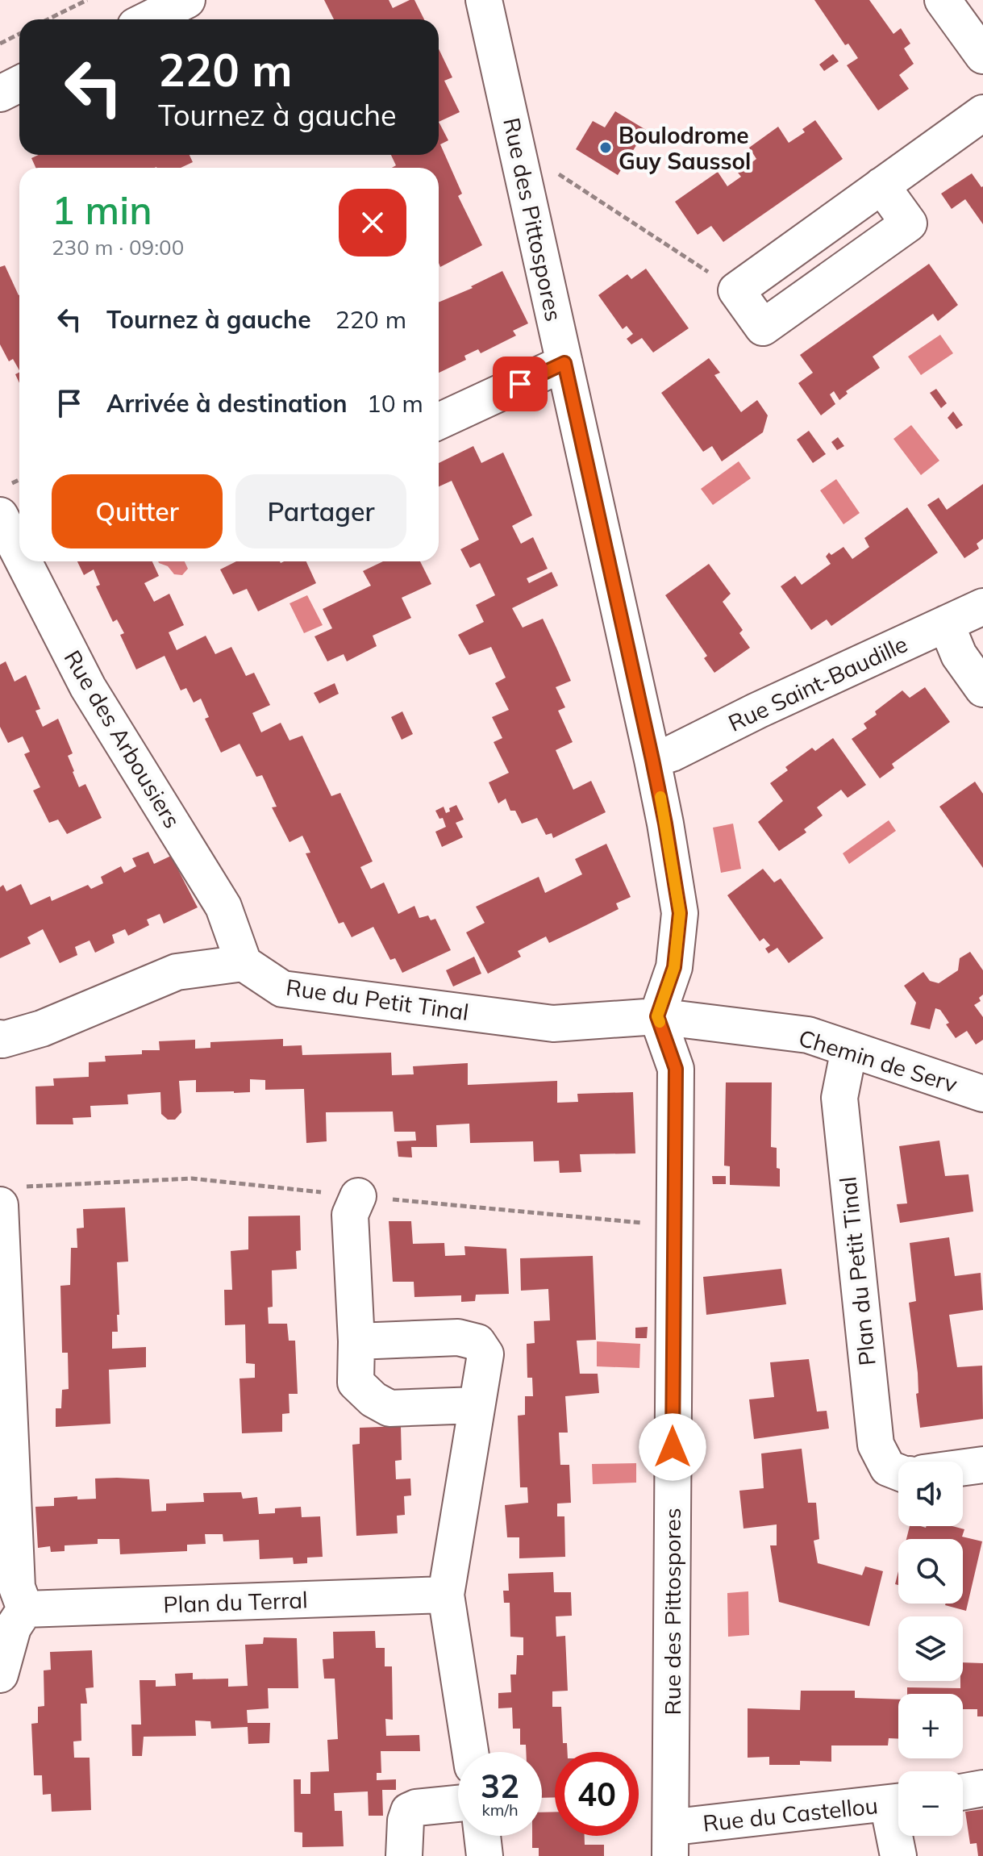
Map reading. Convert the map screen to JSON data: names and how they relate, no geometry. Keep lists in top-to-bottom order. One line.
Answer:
{"streets":{"street":["Rue des Pittospores","Rue Saint-Baudille","Rue des Arbousiers","Rue du Petit Tinal","Chemin de Serv","Plan du Petit Tinal","Plan du Terral","Rue du Castellou"]},"crossings":[["Rue des Pittospores","Rue Saint-Baudille"],["Rue des Pittospores","Rue du Petit Tinal"],["Rue des Pittospores","Chemin de Serv"],["Rue des Pittospores","Rue du Castellou"],["Rue des Arbousiers","Rue du Petit Tinal"],["Rue du Petit Tinal","Chemin de Serv"],["Chemin de Serv","Plan du Petit Tinal"]],"places":["Boulodrome Guy Saussol"],"page":{"turn":["220 m","Tournez à gauche"],"heading":["1 min","230 m · 09:00"],"list":[{"name":"Tournez à gauche","value":"220 m"},{"name":"Arrivée à destination","value":"10 m"}],"buttons":["Quitter","Partager"],"map_buttons":["+","−"],"speed":"32 km/h","limit":"40"}}
